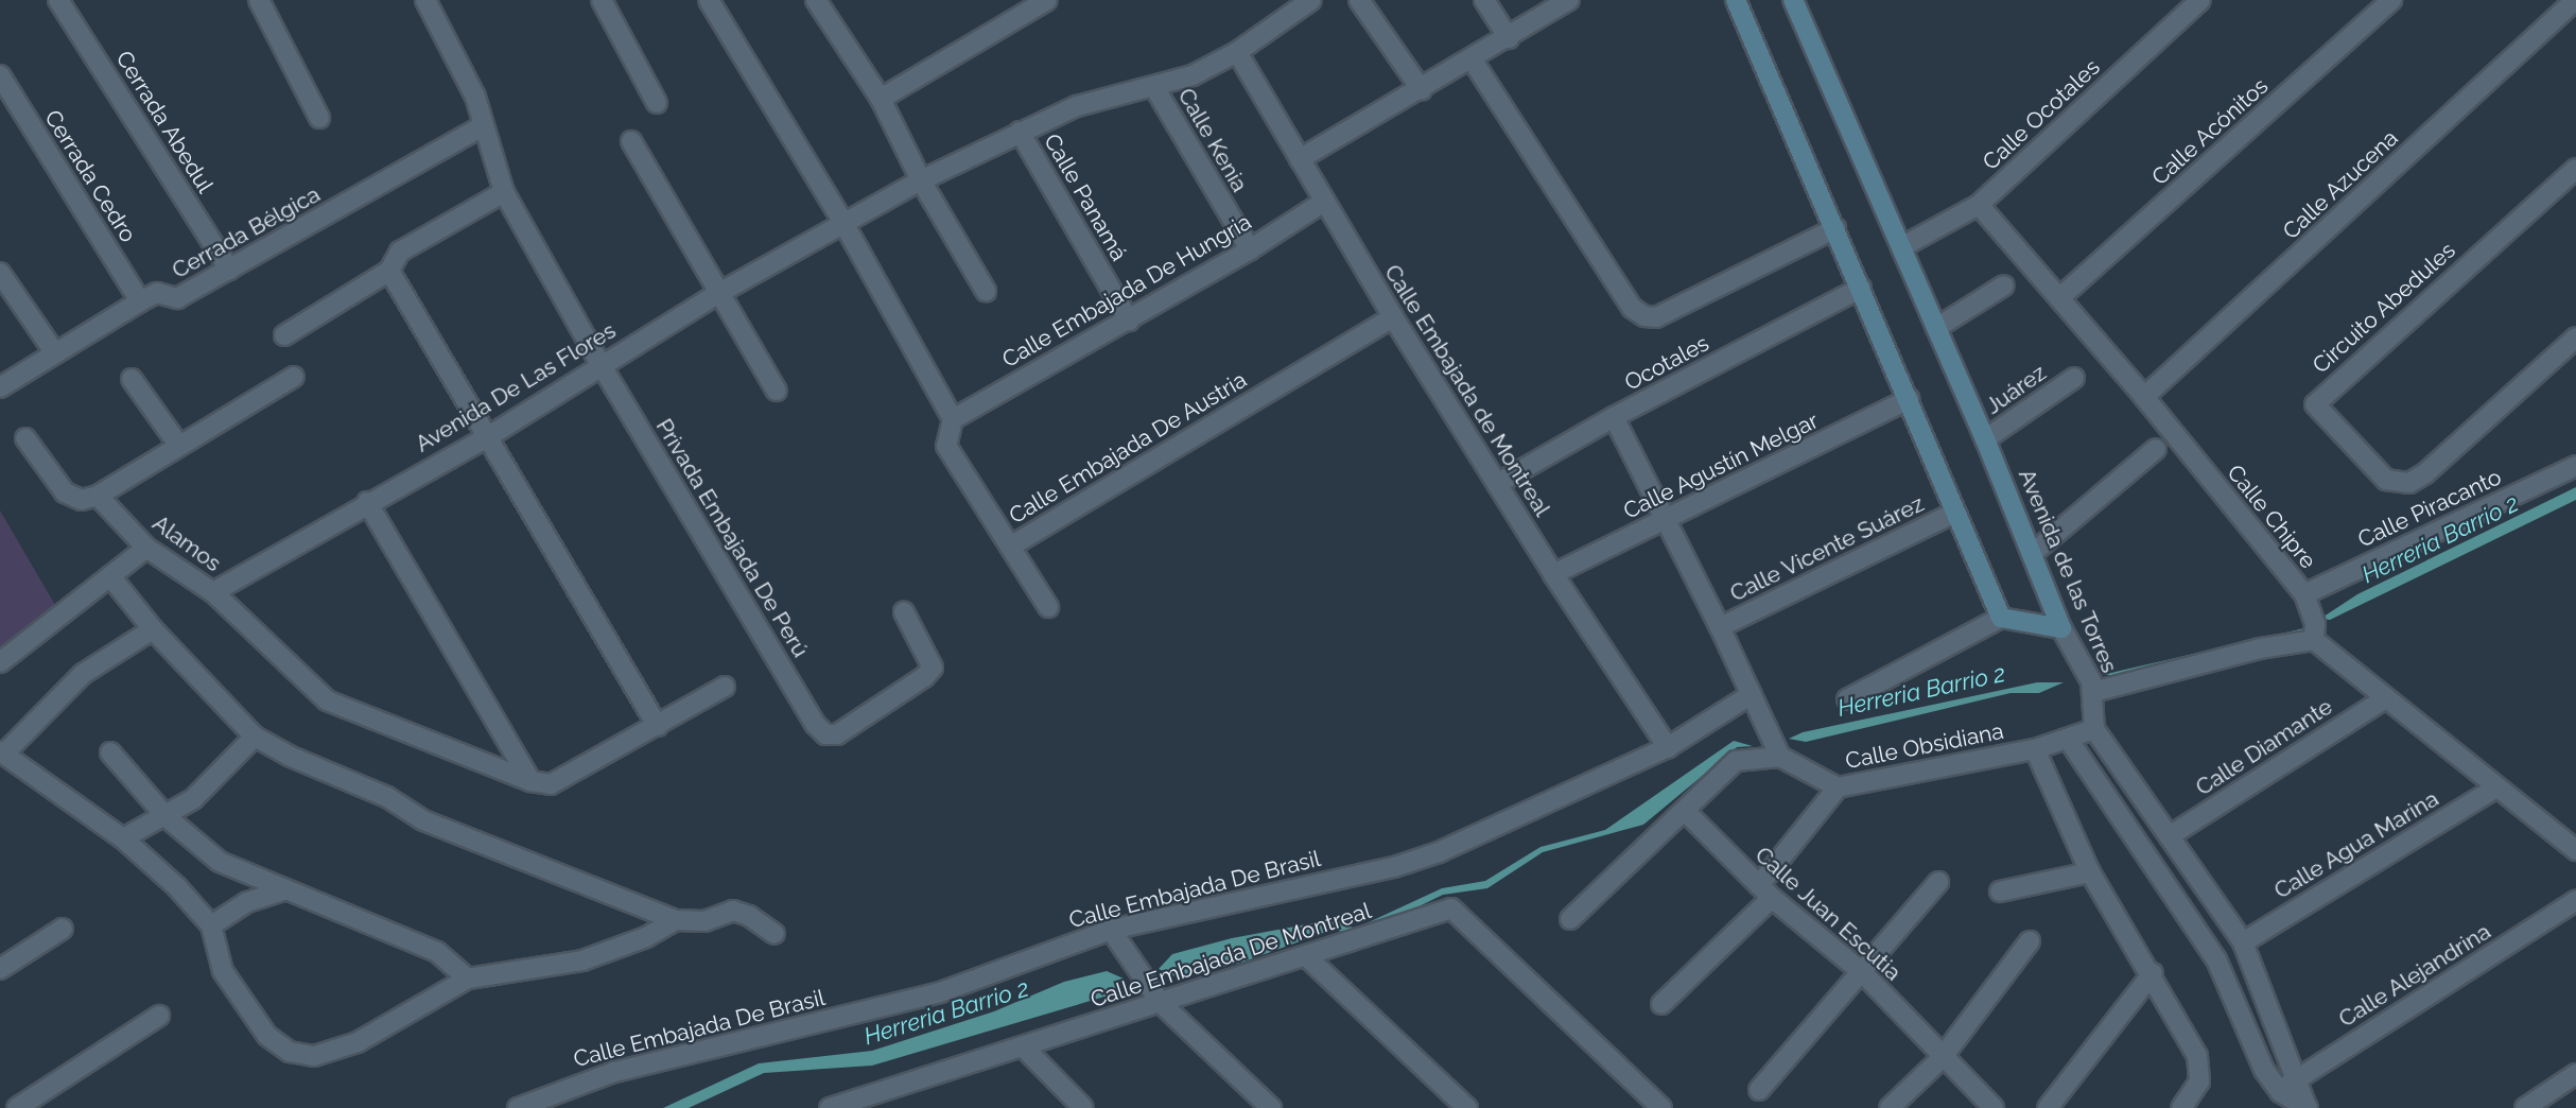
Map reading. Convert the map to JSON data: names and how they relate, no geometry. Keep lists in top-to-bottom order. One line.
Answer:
{"streets":{"main road":["Avenida de las Torres"],"street":["Calle Ocotales","Cerrada Abedul","Calle Acónitos","Calle Kenia","Cerrada Cedro","Calle Azucena","Calle Panamá","Cerrada Bélgica","Calle Embajada De Hungria","Circuito Abedules","Ocotales","Avenida De Las Flores","Juárez","Calle Embajada de Montreal","Calle Embajada De Austria","Calle Agustín Melgar","Calle Piracanto","Calle Chipre","Privada Embajada De Perú","Alamos","Calle Vicente Suárez","Calle Obsidiana","Calle Diamante","Calle Agua Marina","Calle Embajada De Brasil","Calle Juan Escutia","Calle Embajada De Montreal","Calle Alejandrina"]},"crossings":[["Calle Ocotales","Calle Chipre"],["Calle Ocotales","Avenida de las Torres"],["Cerrada Abedul","Cerrada Bélgica"],["Calle Acónitos","Calle Chipre"],["Calle Kenia","Calle Embajada De Hungria"],["Calle Kenia","Avenida De Las Flores"],["Cerrada Cedro","Cerrada Bélgica"],["Calle Azucena","Calle Chipre"],["Calle Panamá","Calle Embajada De Hungria"],["Calle Panamá","Avenida De Las Flores"],["Cerrada Bélgica","Privada Embajada De Perú"],["Calle Embajada De Hungria","Calle Embajada de Montreal"],["Calle Embajada De Hungria","Calle Embajada De Austria"],["Ocotales","Calle Embajada de Montreal"],["Avenida De Las Flores","Calle Embajada de Montreal"],["Avenida De Las Flores","Privada Embajada De Perú"],["Avenida De Las Flores","Alamos"],["Juárez","Avenida de las Torres"],["Calle Embajada de Montreal","Calle Embajada De Austria"],["Calle Embajada de Montreal","Calle Agustín Melgar"],["Calle Embajada de Montreal","Calle Embajada De Brasil"],["Calle Piracanto","Calle Chipre"],["Avenida de las Torres","Calle Obsidiana"]],"water":["Herreria Barrio 2"]}
